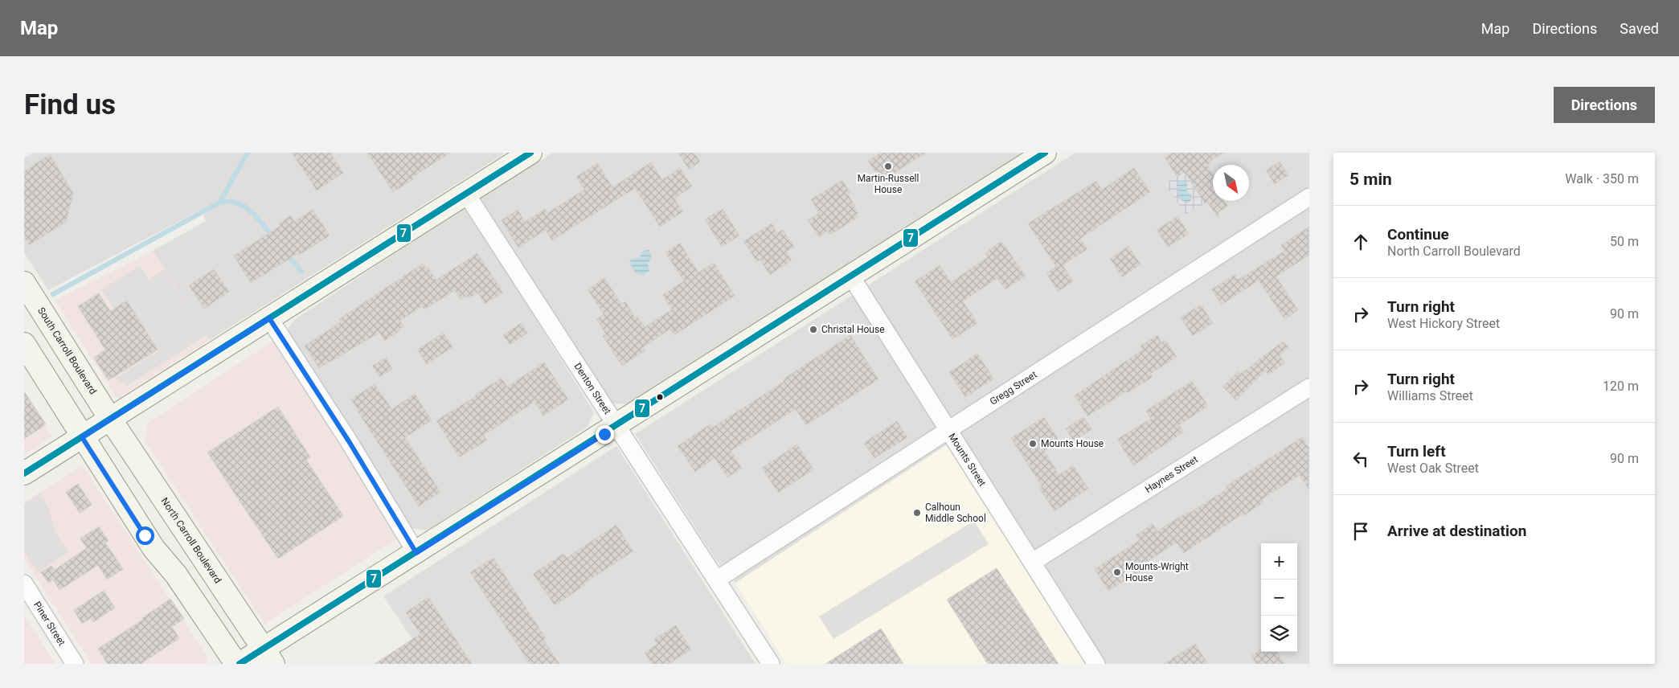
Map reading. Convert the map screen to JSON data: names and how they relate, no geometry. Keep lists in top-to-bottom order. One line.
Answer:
{"streets":{"main road":["South Carroll Boulevard","North Carroll Boulevard"],"street":["Denton Street","Gregg Street","Mounts Street","Haynes Street","Piner Street"]},"crossings":[["South Carroll Boulevard","North Carroll Boulevard"],["Denton Street","Gregg Street"],["Gregg Street","Mounts Street"],["Mounts Street","Haynes Street"]],"places":["Martin-Russell House","Christal House","Mounts House","Calhoun Middle School","Mounts-Wright House"],"lines":["transit line 7"],"north":"bottom right","page":{"header":"Map","nav":["Map","Directions","Saved"],"buttons":"Directions","title":"Find us","heading":["5 min","Walk · 350 m"],"list":[["Continue","North Carroll Boulevard","50 m"],["Turn right","West Hickory Street","90 m"],["Turn right","Williams Street","120 m"],["Turn left","West Oak Street","90 m"],"Arrive at destination"],"map_buttons":["+","−"]}}
